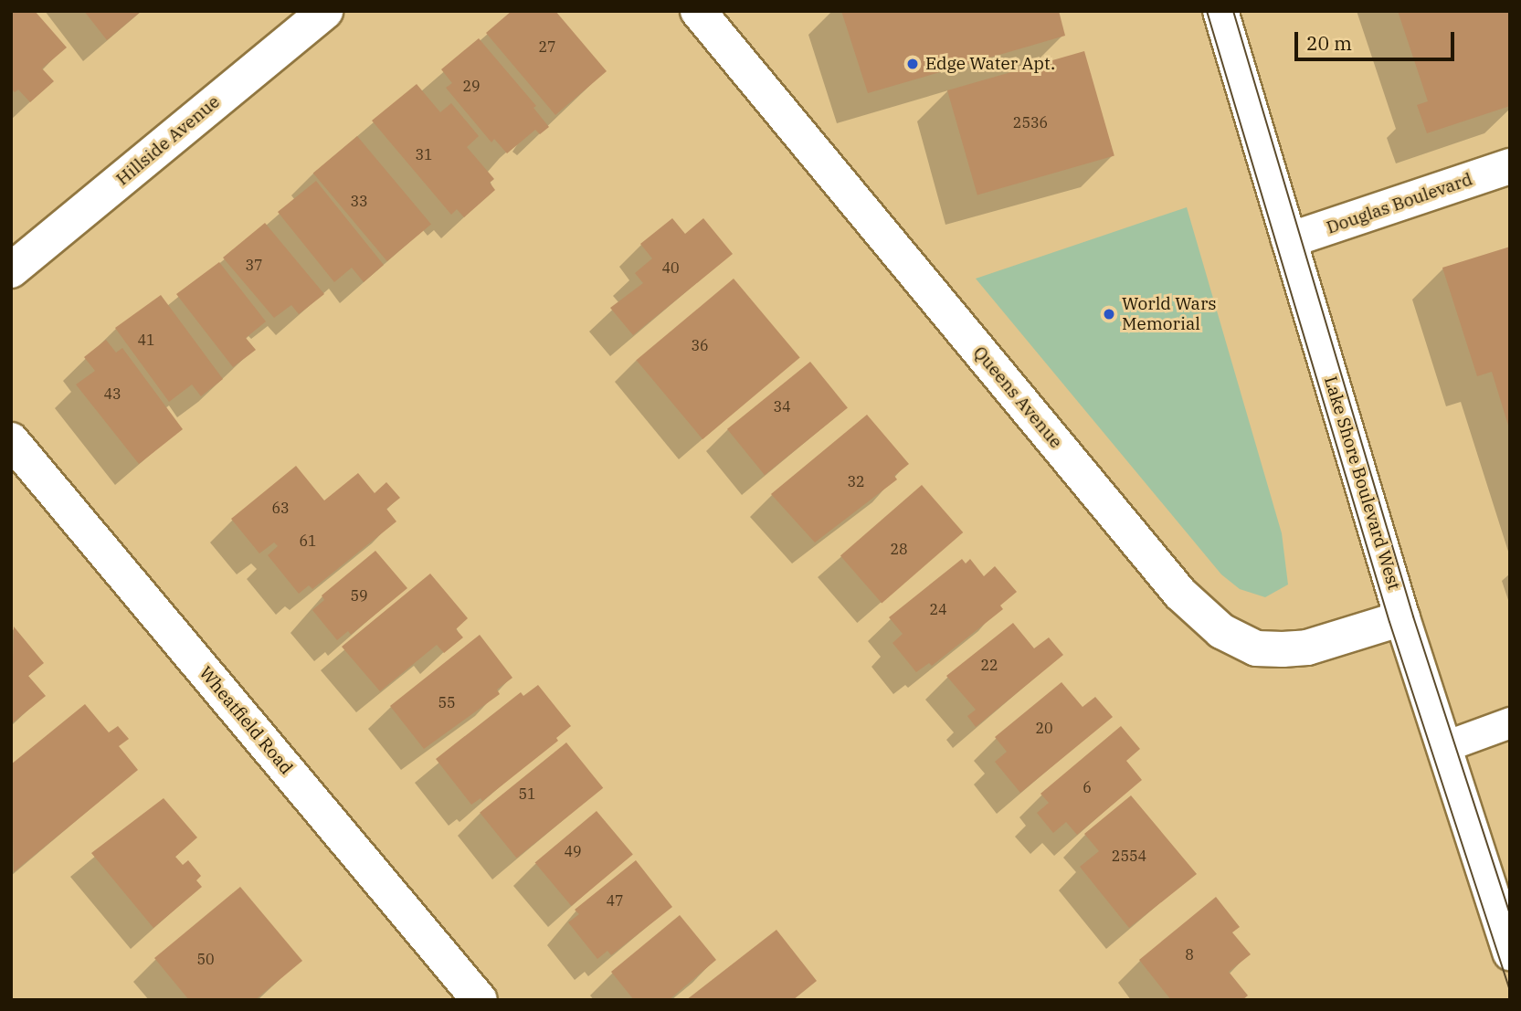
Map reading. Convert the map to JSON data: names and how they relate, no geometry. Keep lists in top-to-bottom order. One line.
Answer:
{"streets":{"street":["Hillside Avenue","Douglas Boulevard","Queens Avenue","Lake Shore Boulevard West","Wheatfield Road"]},"crossings":[["Douglas Boulevard","Lake Shore Boulevard West"],["Queens Avenue","Lake Shore Boulevard West"]],"places":["Edge Water Apt.","World Wars Memorial"],"house_numbers":["27","29","2536","31","33","37","40","41","36","43","34","32","63","61","28","59","24","22","55","20","6","51","49","2554","47","8","50"],"scale_bar":"20 m"}
